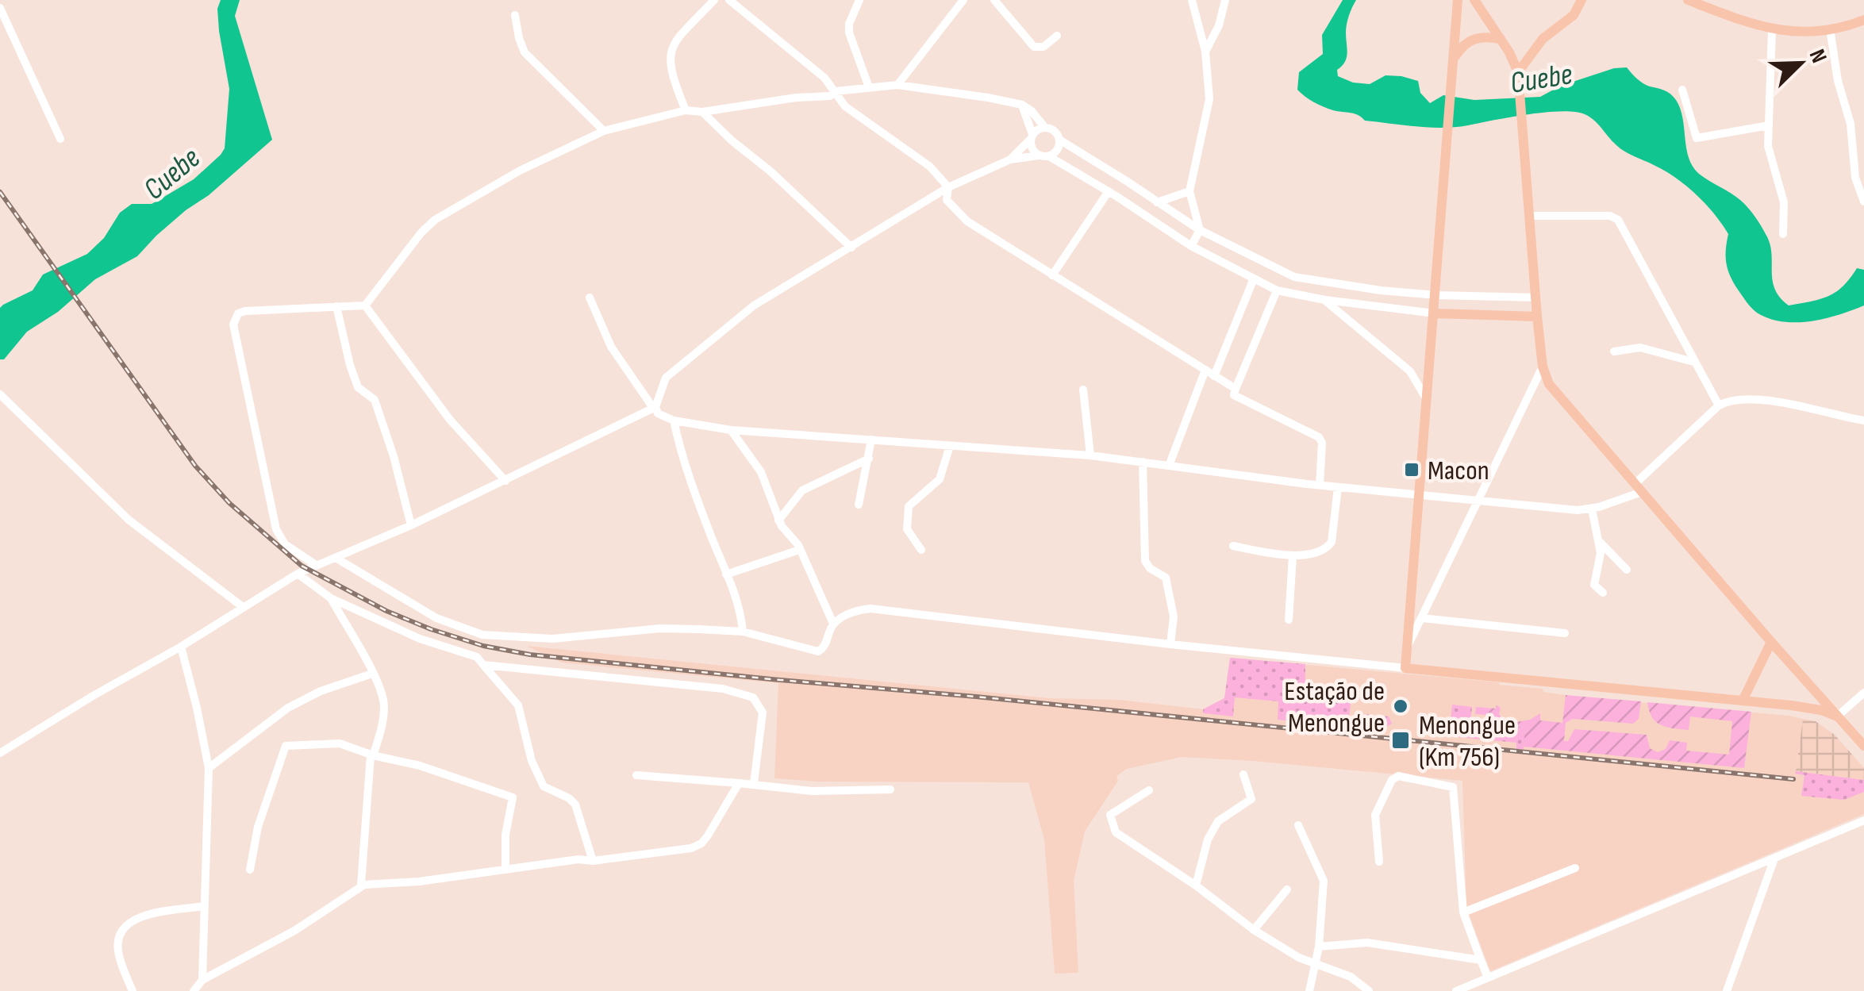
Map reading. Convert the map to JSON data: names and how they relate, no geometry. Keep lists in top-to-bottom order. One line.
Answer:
{"water":["Cuebe"],"places":{"transit":["Macon","Menongue (Km 756)"],"other":["Estação de Menongue"]},"north":"top right"}
